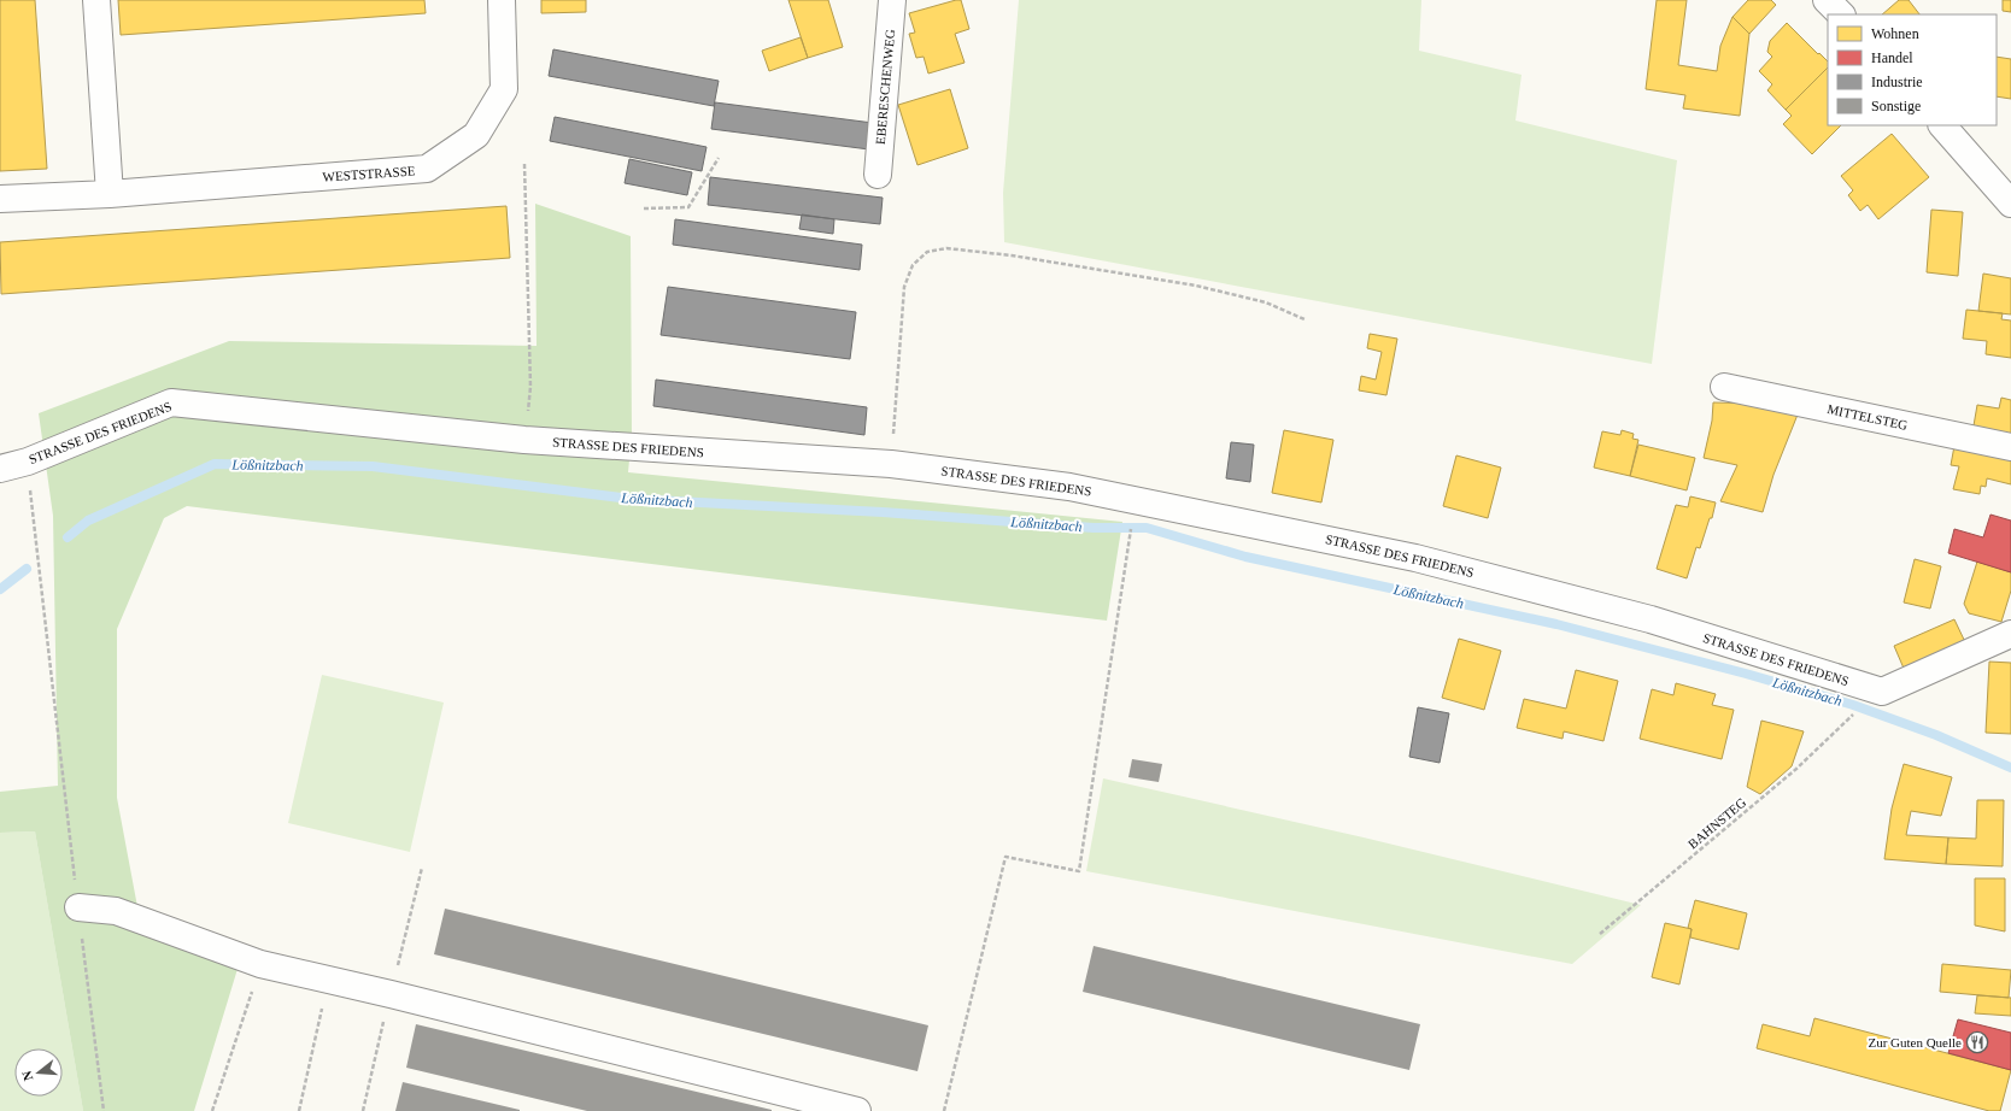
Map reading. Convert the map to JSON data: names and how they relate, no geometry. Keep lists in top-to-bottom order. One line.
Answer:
{"streets":{"street":["EBERESCHENWEG","WESTSTRASSE","MITTELSTEG","STRASSE DES FRIEDENS"],"path":["BAHNSTEG"]},"water":["Lößnitzbach"],"places":{"restaurant":["Zur Guten Quelle"]},"legend":["Wohnen","Handel","Industrie","Sonstige"],"north":"left"}
